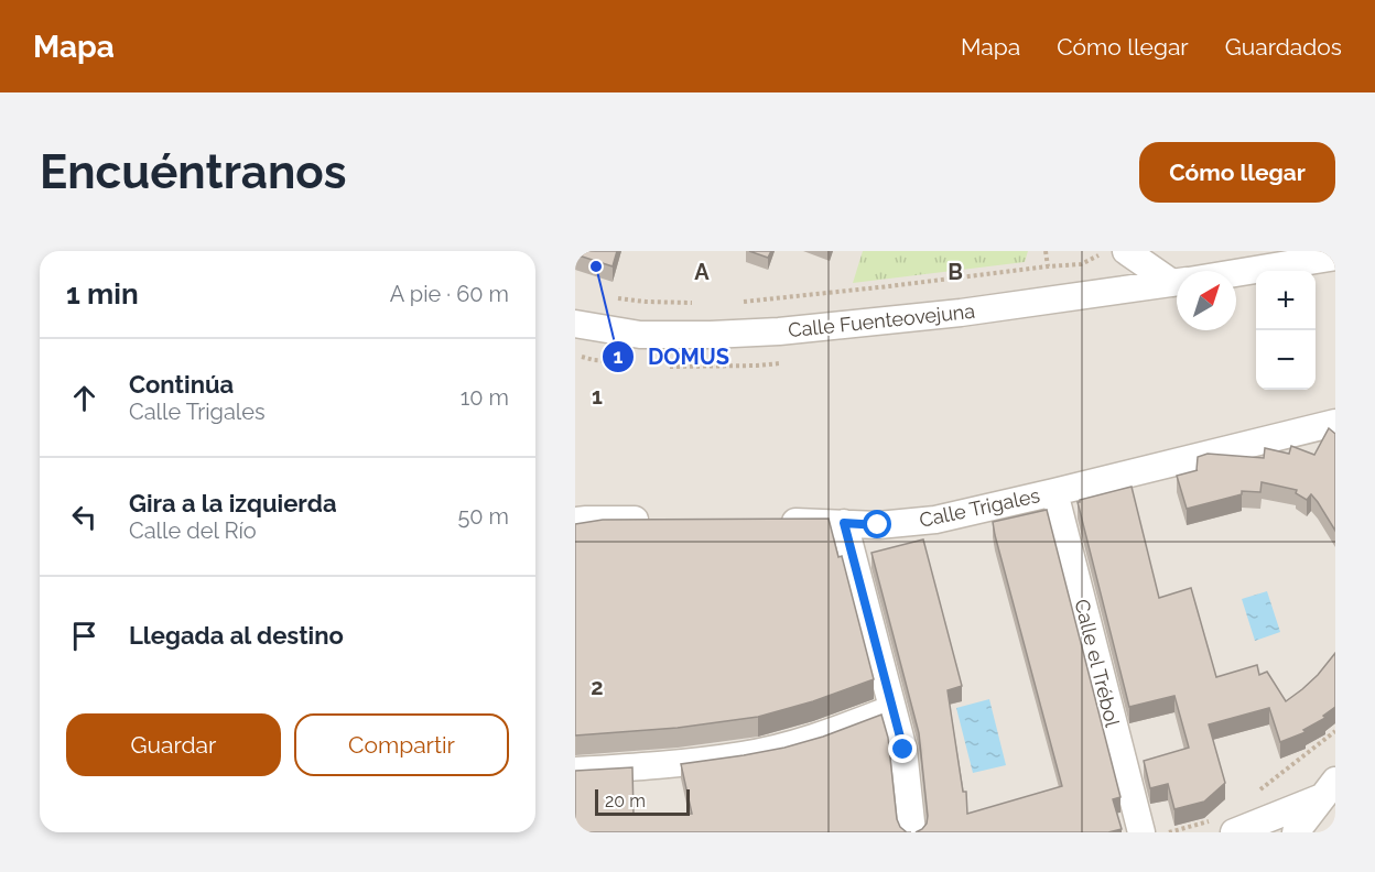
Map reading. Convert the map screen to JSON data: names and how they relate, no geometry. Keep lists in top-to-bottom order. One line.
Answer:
{"streets":{"street":["Calle Fuenteovejuna","Calle Trigales","Calle el Trébol"]},"crossings":[["Calle Trigales","Calle el Trébol"]],"places":["DOMUS"],"scale_bar":"20 m","north":"top right","page":{"header":"Mapa","nav":["Mapa","Cómo llegar","Guardados"],"buttons":["Cómo llegar",["Guardar","Compartir"]],"title":"Encuéntranos","heading":["1 min","A pie · 60 m"],"map_buttons":["+","−"],"list":[["Continúa","Calle Trigales","10 m"],["Gira a la izquierda","Calle del Río","50 m"],"Llegada al destino"],"scale":"20 m"},"grid":{"columns":["A","B"],"rows":["1","2"]}}
